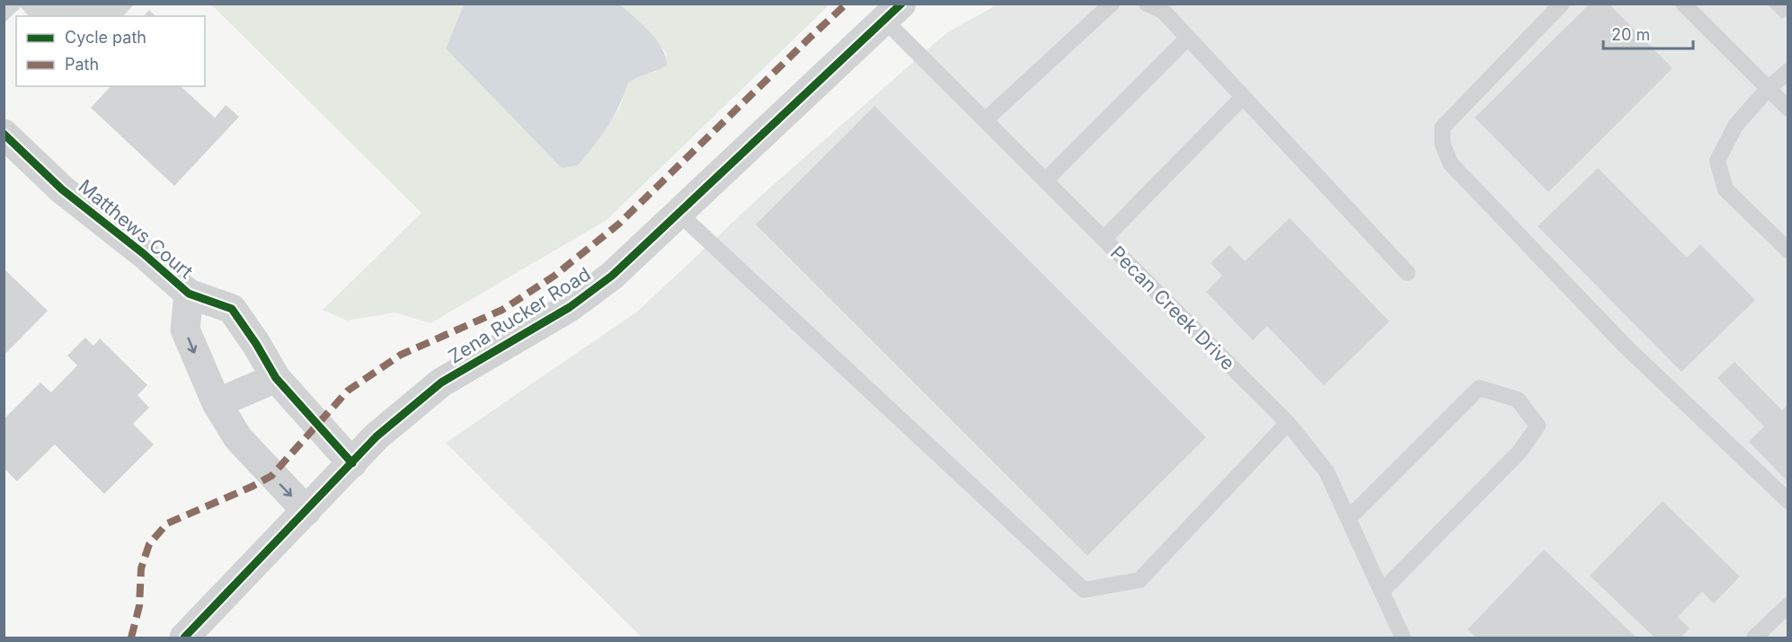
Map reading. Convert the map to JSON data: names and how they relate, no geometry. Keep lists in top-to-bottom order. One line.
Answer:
{"streets":{"street":["Matthews Court","Zena Rucker Road"],"lane":["Pecan Creek Drive"]},"crossings":[["Matthews Court","Zena Rucker Road"],["Pecan Creek Drive","Zena Rucker Road"]],"legend":["Cycle path","Path"],"scale_bar":"20 m"}
